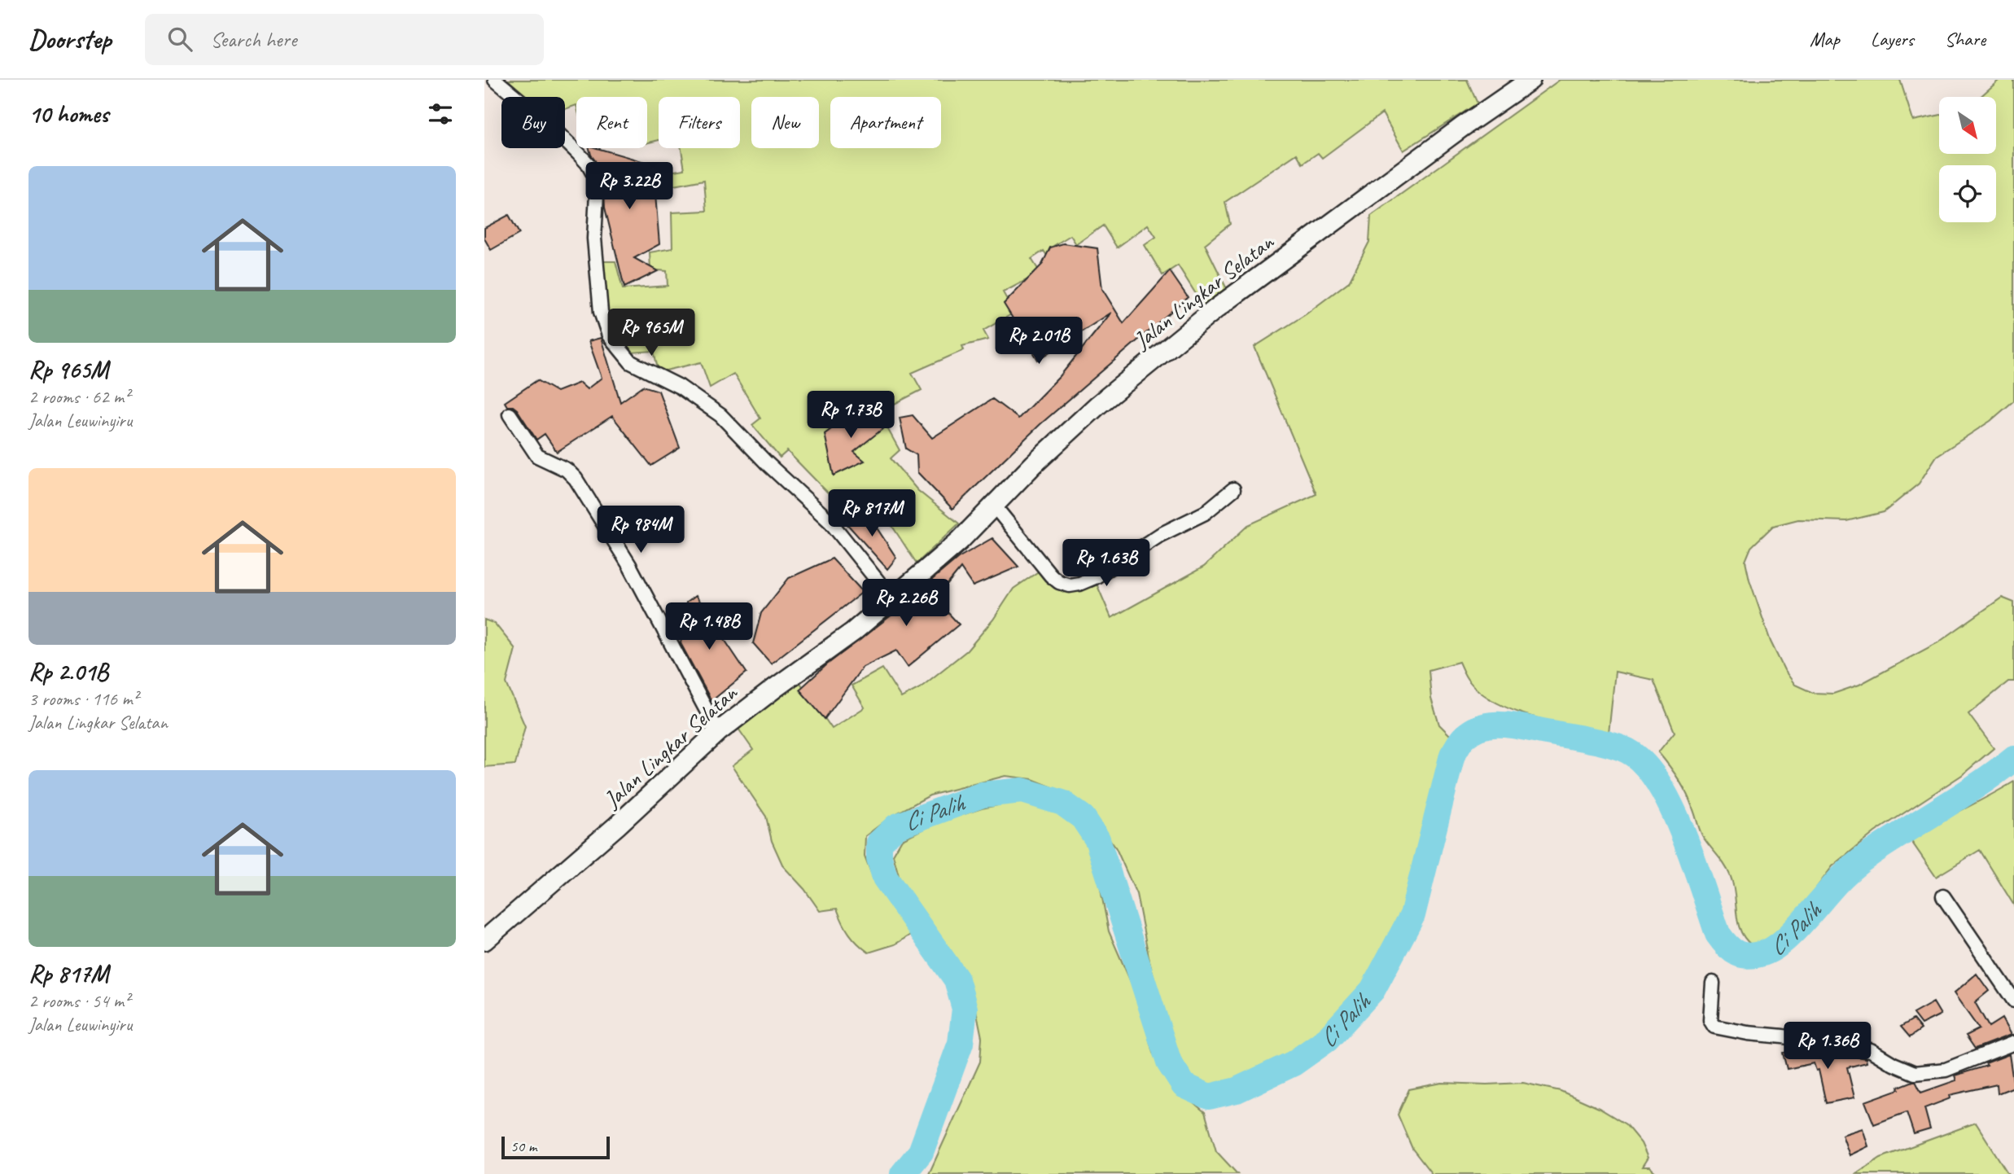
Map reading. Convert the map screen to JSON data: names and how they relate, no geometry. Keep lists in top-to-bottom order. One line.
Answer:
{"streets":{"street":["Jalan Lingkar Selatan"]},"water":["Ci Palih"],"scale_bar":"50 m","north":"bottom right","page":{"header":"Doorstep","search":"Search here","nav":["Map","Layers","Share"],"heading":"10 homes","chip":["Buy","Rent","Filters","New","Apartment"],"list":[{"name":"Rp 965M","note":"2 rooms · 62 m² · Jalan Leuwinyiru"},{"name":"Rp 2.01B","note":"3 rooms · 116 m² · Jalan Lingkar Selatan"},{"name":"Rp 817M","note":"2 rooms · 54 m² · Jalan Leuwinyiru"}],"price":["Rp 3.22B","Rp 965M","Rp 2.01B","Rp 1.73B","Rp 817M","Rp 984M","Rp 1.63B","Rp 2.26B","Rp 1.48B","Rp 1.36B"],"scale":"50 m"}}
